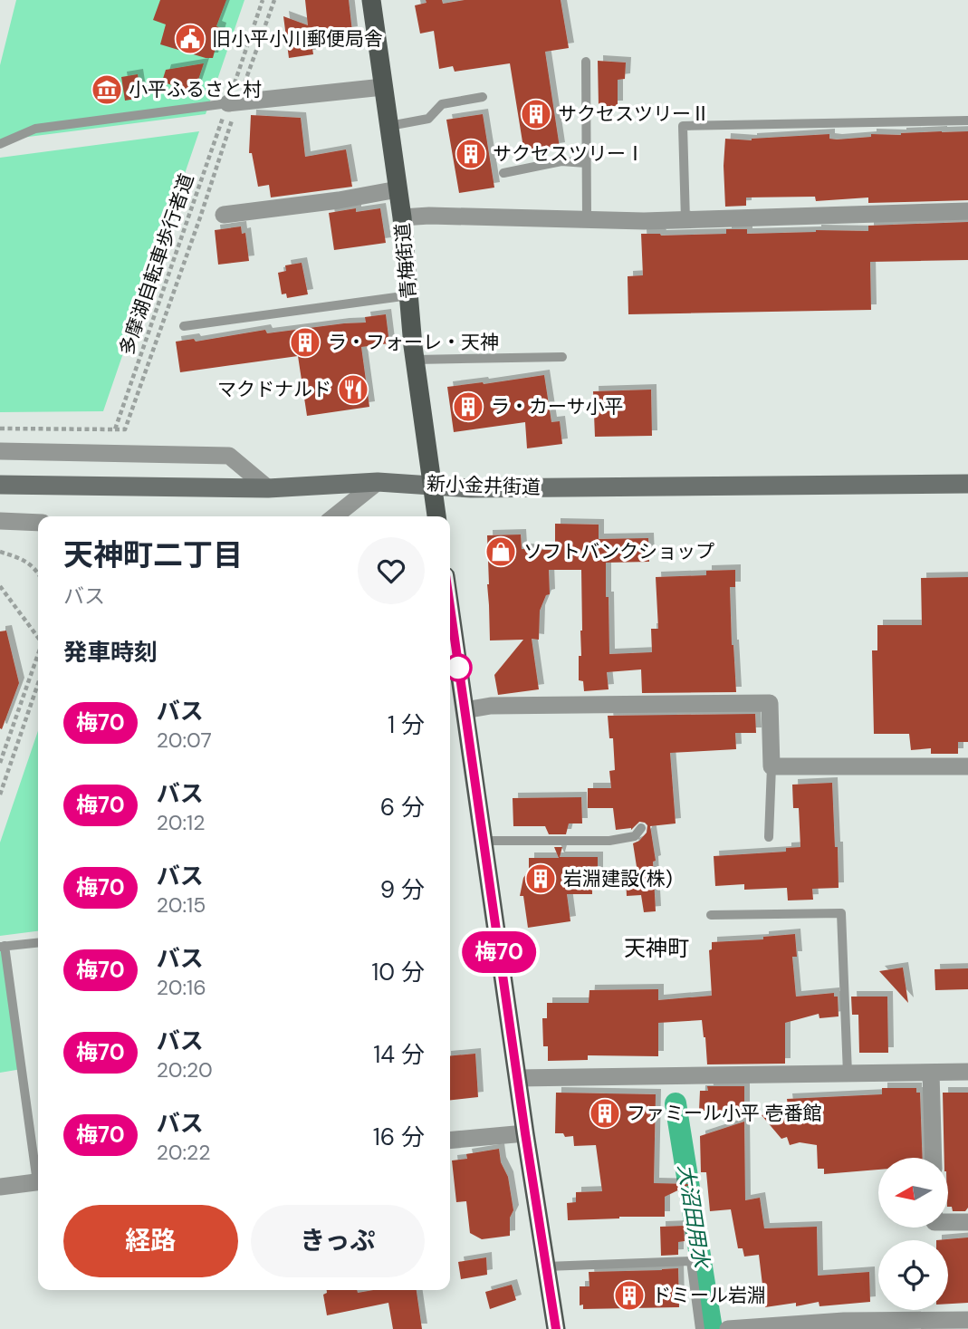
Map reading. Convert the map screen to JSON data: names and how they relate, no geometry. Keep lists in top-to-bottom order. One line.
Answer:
{"streets":{"main road":["青梅街道","新小金井街道"],"path":["多摩湖自転車歩行者道"]},"crossings":[["青梅街道","新小金井街道"]],"districts":["天神町"],"water":["大沼田用水"],"places":{"public building":["旧小平小川郵便局舎"],"museum":["小平ふるさと村"],"building":["サクセスツリーⅡ","サクセスツリーⅠ","ラ・フォーレ・天神","ラ・カーサ小平","岩淵建設(株)","ファミール小平 壱番館","ドミール岩淵"],"restaurant":["マクドナルド"],"shop":["ソフトバンクショップ"]},"lines":["bus line 梅70"],"north":"left","page":{"on_map":"梅70","heading":[["天神町二丁目","バス"],"発車時刻"],"list":[{"mark":"梅70","name":"バス","note":"20:07","value":"1 分"},{"mark":"梅70","name":"バス","note":"20:12","value":"6 分"},{"mark":"梅70","name":"バス","note":"20:15","value":"9 分"},{"mark":"梅70","name":"バス","note":"20:16","value":"10 分"},{"mark":"梅70","name":"バス","note":"20:20","value":"14 分"},{"mark":"梅70","name":"バス","note":"20:22","value":"16 分"}],"buttons":["経路","きっぷ"]}}
